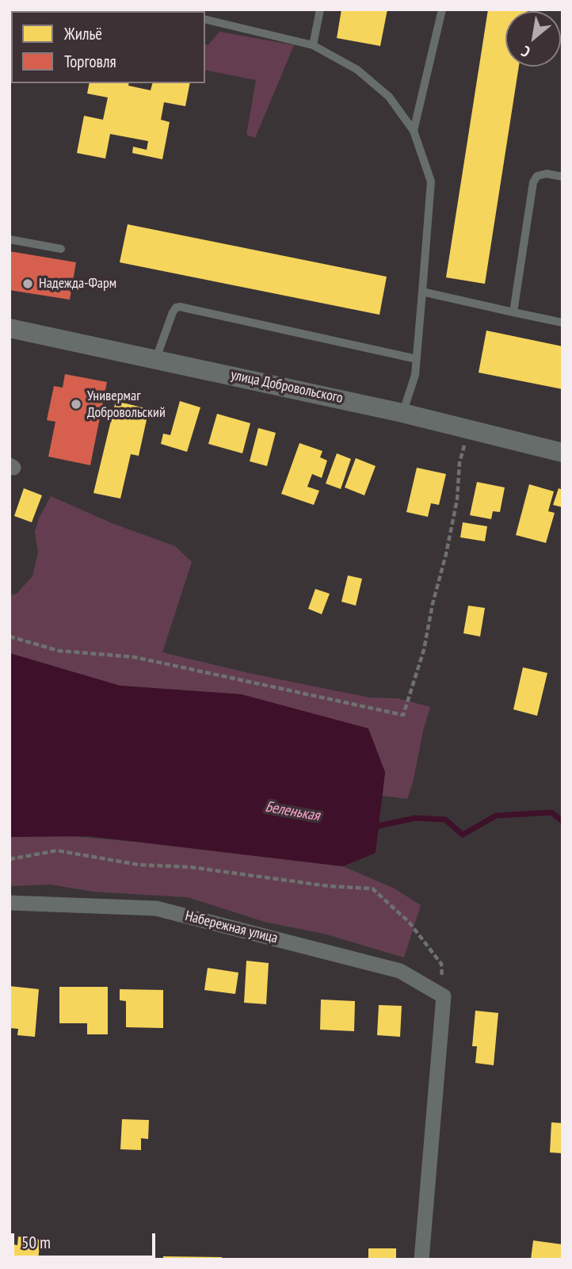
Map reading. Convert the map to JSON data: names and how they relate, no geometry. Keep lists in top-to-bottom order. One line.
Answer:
{"streets":{"street":["улица Добровольского","Набережная улица"]},"water":["Беленькая"],"places":["Надежда-Фарм","Универмаг Добровольский"],"legend":["Жильё","Торговля"],"scale_bar":"50 m","north":"bottom left"}
